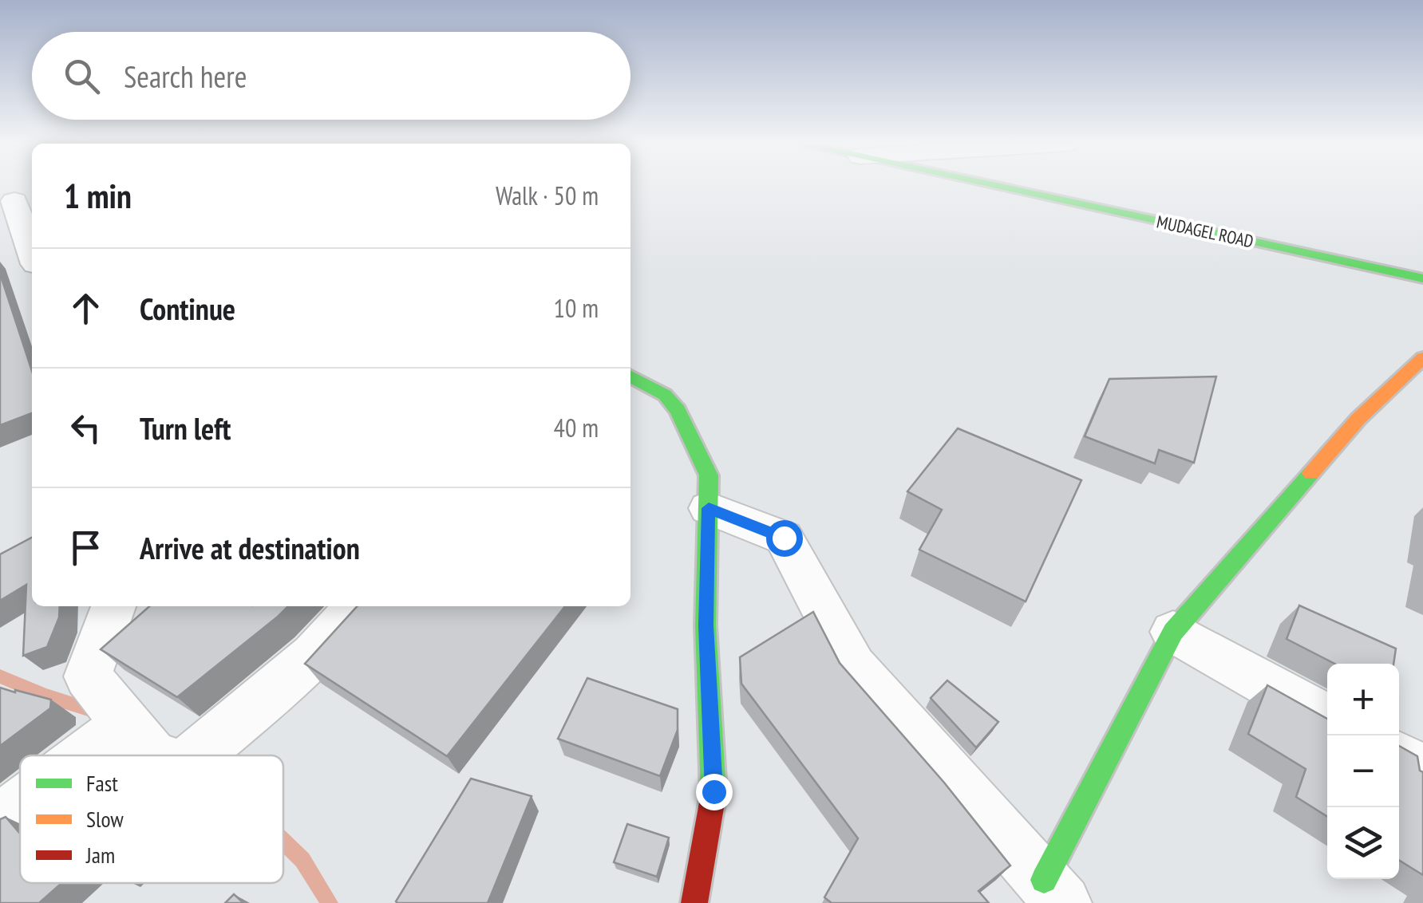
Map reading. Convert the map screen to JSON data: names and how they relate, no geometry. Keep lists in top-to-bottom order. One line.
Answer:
{"streets":{"street":["MUDAGEL ROAD"]},"legend":["Fast","Slow","Jam"],"page":{"search":"Search here","heading":["1 min","Walk · 50 m"],"list":[["Continue","10 m"],["Turn left","40 m"],"Arrive at destination"],"map_buttons":["+","−"]}}
